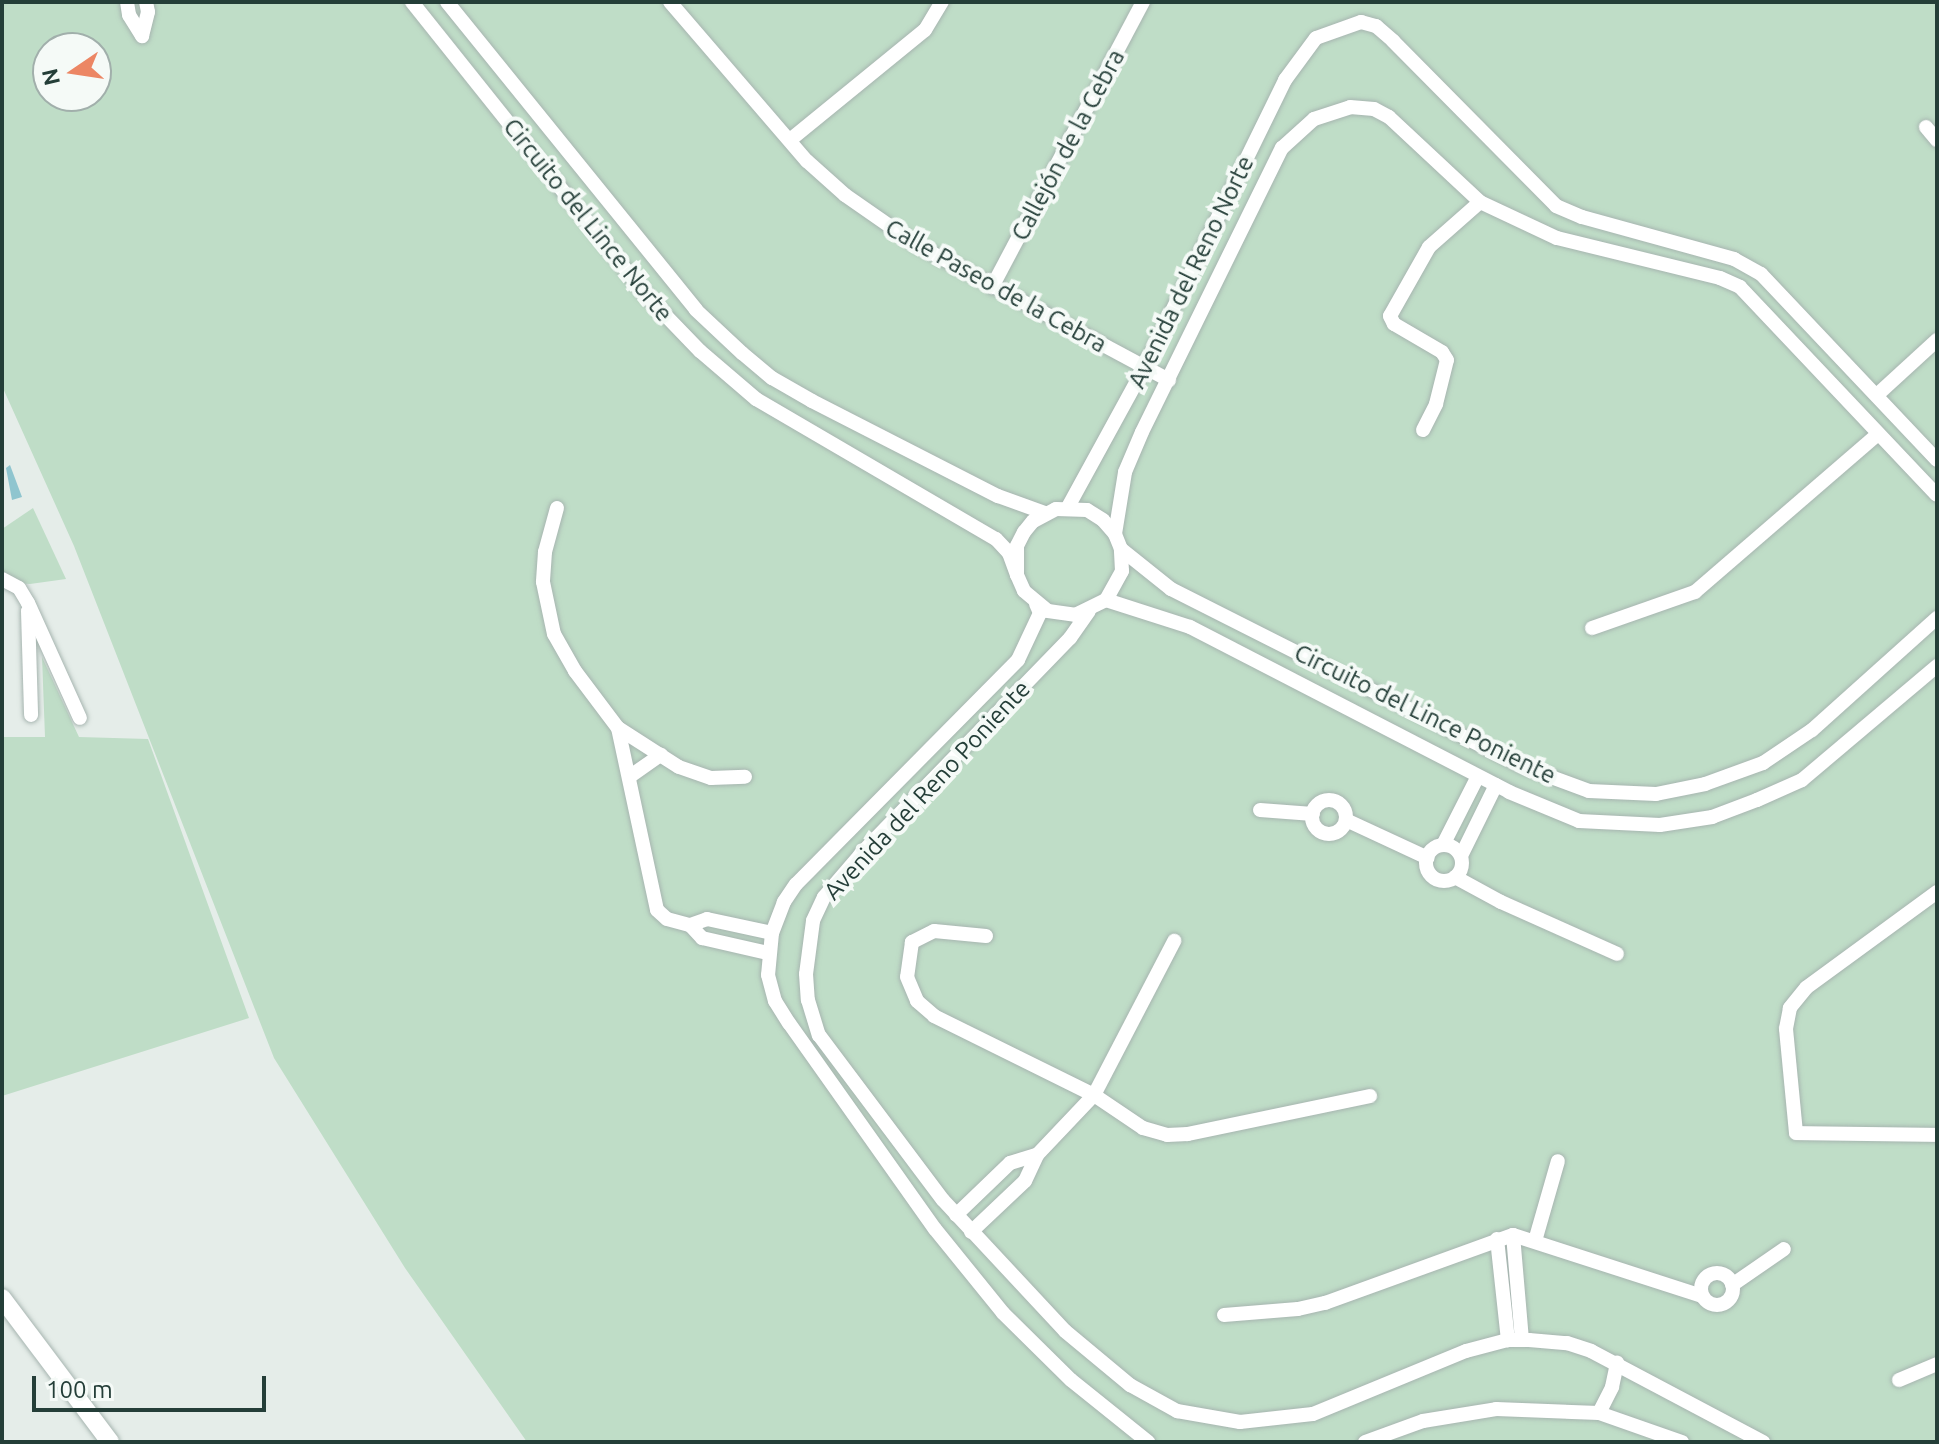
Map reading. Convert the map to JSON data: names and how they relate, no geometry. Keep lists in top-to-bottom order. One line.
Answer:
{"streets":{"street":["Callejón de la Cebra","Circuito del Lince Norte","Avenida del Reno Norte","Calle Paseo de la Cebra","Circuito del Lince Poniente","Avenida del Reno Poniente"]},"crossings":[["Callejón de la Cebra","Calle Paseo de la Cebra"],["Circuito del Lince Norte","Avenida del Reno Norte"],["Circuito del Lince Norte","Circuito del Lince Poniente"],["Circuito del Lince Norte","Avenida del Reno Poniente"],["Avenida del Reno Norte","Calle Paseo de la Cebra"],["Avenida del Reno Norte","Circuito del Lince Poniente"],["Avenida del Reno Norte","Avenida del Reno Poniente"],["Circuito del Lince Poniente","Avenida del Reno Poniente"]],"scale_bar":"100 m","north":"left"}
